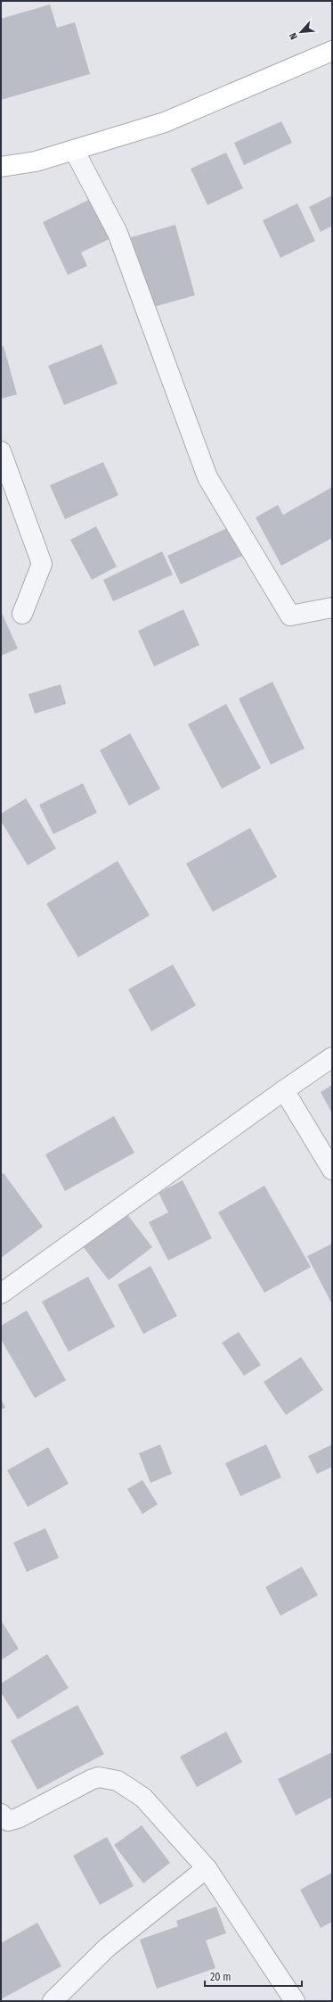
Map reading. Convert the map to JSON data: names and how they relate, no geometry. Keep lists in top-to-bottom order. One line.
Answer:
{"scale_bar":"20 m","north":"bottom left"}
